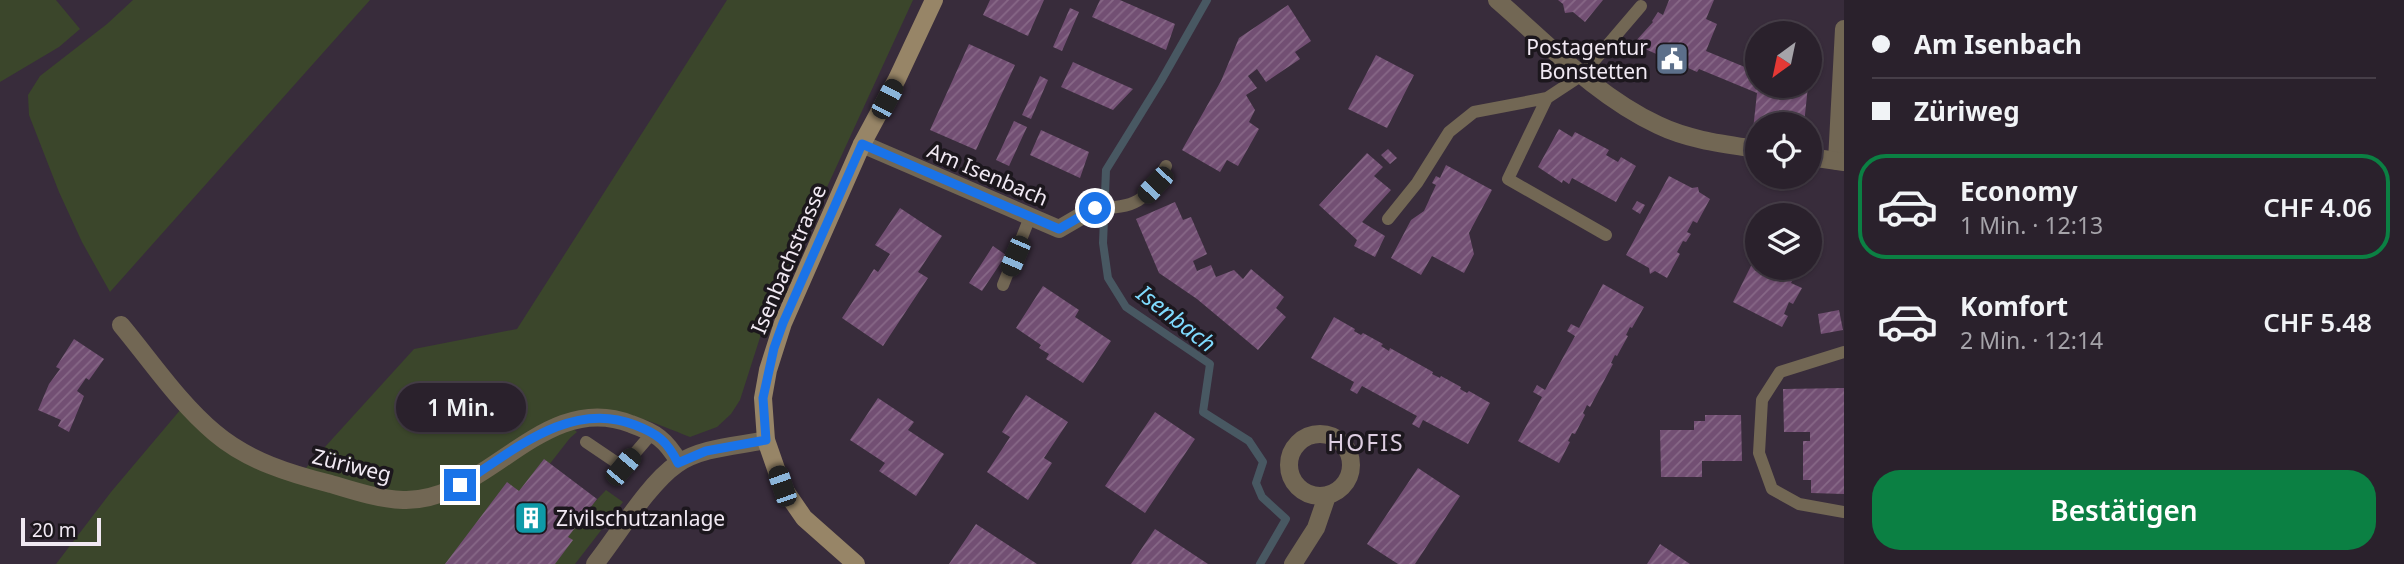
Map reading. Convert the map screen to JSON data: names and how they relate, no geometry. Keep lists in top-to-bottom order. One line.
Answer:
{"streets":{"main road":["Isenbachstrasse"],"street":["Am Isenbach","Züriweg"]},"crossings":[["Am Isenbach","Isenbachstrasse"]],"districts":["HOFIS"],"water":["Isenbach"],"places":{"public building":["Postagentur Bonstetten"],"building":["Zivilschutzanlage"]},"scale_bar":"20 m","north":"bottom left","page":{"banner":["Am Isenbach","Züriweg"],"list":[{"name":"Economy","note":"1 Min. · 12:13","value":"CHF 4.06"},{"name":"Komfort","note":"2 Min. · 12:14","value":"CHF 5.48"}],"bubble":"1 Min.","buttons":"Bestätigen","scale":"20 m"}}
